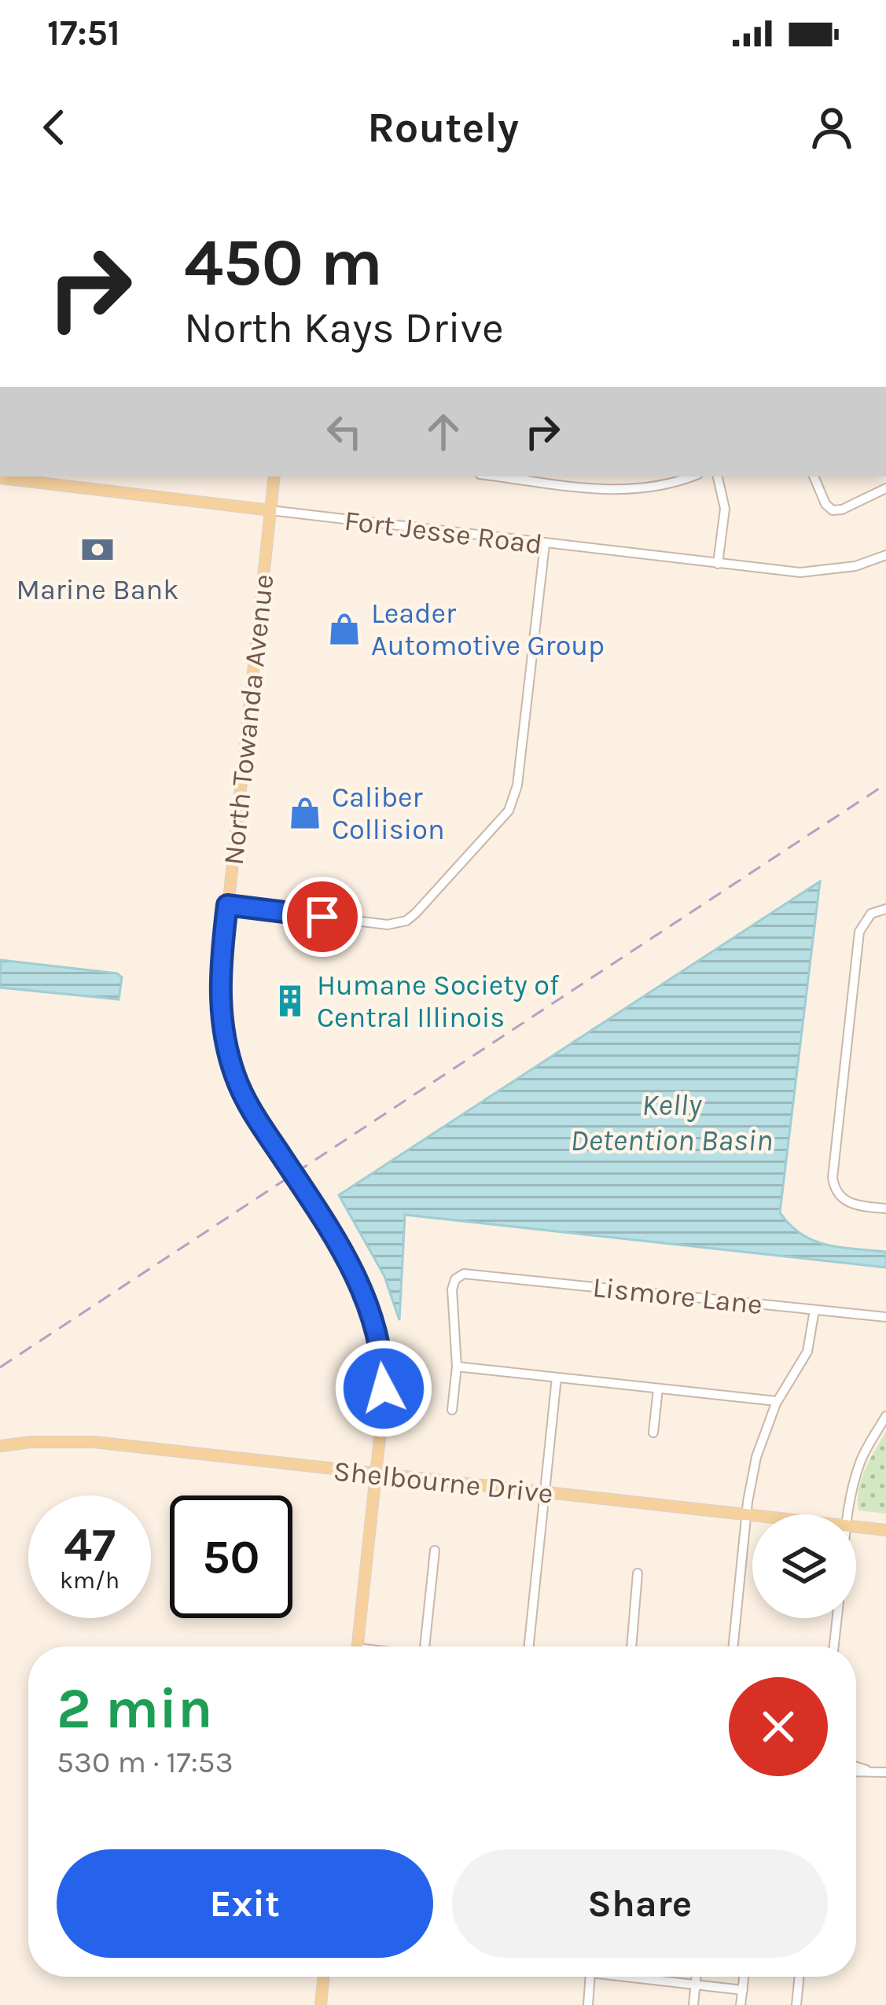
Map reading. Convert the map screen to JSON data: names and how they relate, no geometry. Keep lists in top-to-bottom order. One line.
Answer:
{"streets":{"main road":["Fort Jesse Road","North Towanda Avenue","Shelbourne Drive"],"street":["Lismore Lane"]},"crossings":[["Fort Jesse Road","North Towanda Avenue"],["North Towanda Avenue","Shelbourne Drive"]],"water":["Kelly Detention Basin"],"places":{"bank":["Marine Bank"],"shop":["Leader Automotive Group","Caliber Collision"],"building":["Humane Society of Central Illinois"]},"page":{"status":"17:51","header":"Routely","turn":["450 m","North Kays Drive"],"speed":"47 km/h","limit":"50","heading":["2 min","530 m · 17:53"],"buttons":["Exit","Share"]}}
